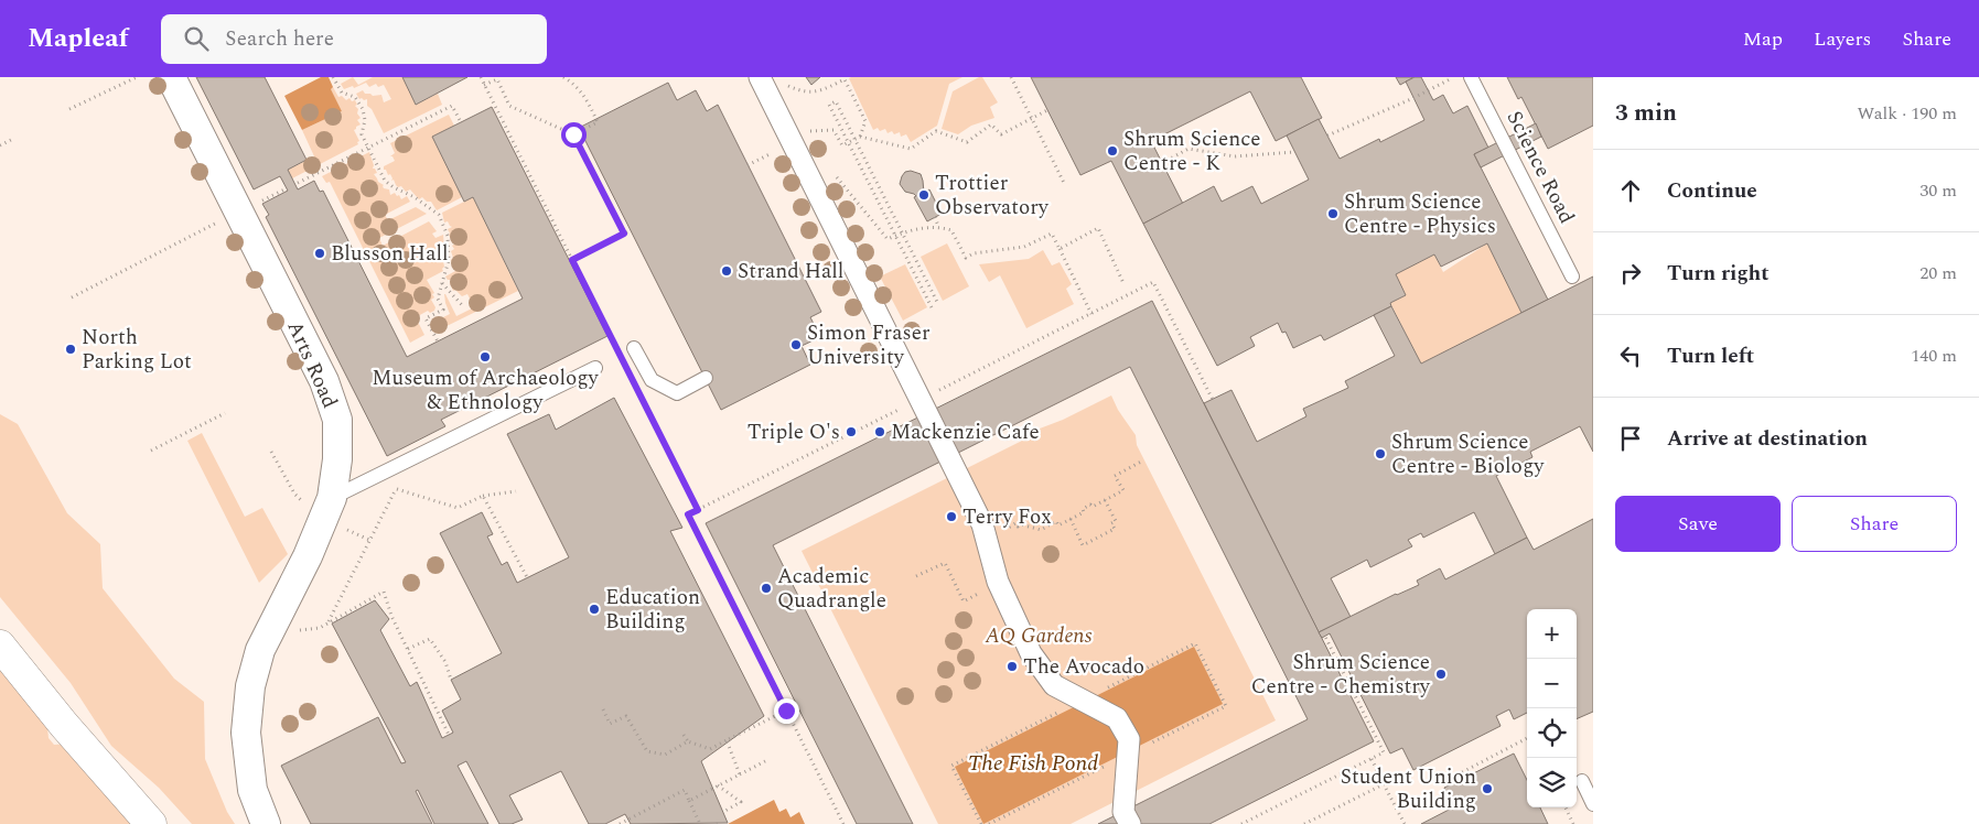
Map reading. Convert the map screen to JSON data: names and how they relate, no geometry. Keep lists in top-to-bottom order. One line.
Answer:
{"streets":{"street":["Arts Road"],"lane":["Science Road"]},"water":["The Fish Pond"],"parks":["AQ Gardens"],"places":["Shrum Science Centre - K","Trottier Observatory","Shrum Science Centre - Physics","Blusson Hall","Strand Hall","Simon Fraser University","North Parking Lot","Museum of Archaeology & Ethnology","Triple O's","Mackenzie Cafe","Shrum Science Centre - Biology","Terry Fox","Academic Quadrangle","Education Building","The Avocado","Shrum Science Centre - Chemistry","Student Union Building"],"page":{"header":"Mapleaf","search":"Search here","nav":["Map","Layers","Share"],"heading":["3 min","Walk · 190 m"],"list":[["Continue","30 m"],["Turn right","20 m"],["Turn left","140 m"],"Arrive at destination"],"buttons":["Save","Share"],"map_buttons":["+","−"]}}
